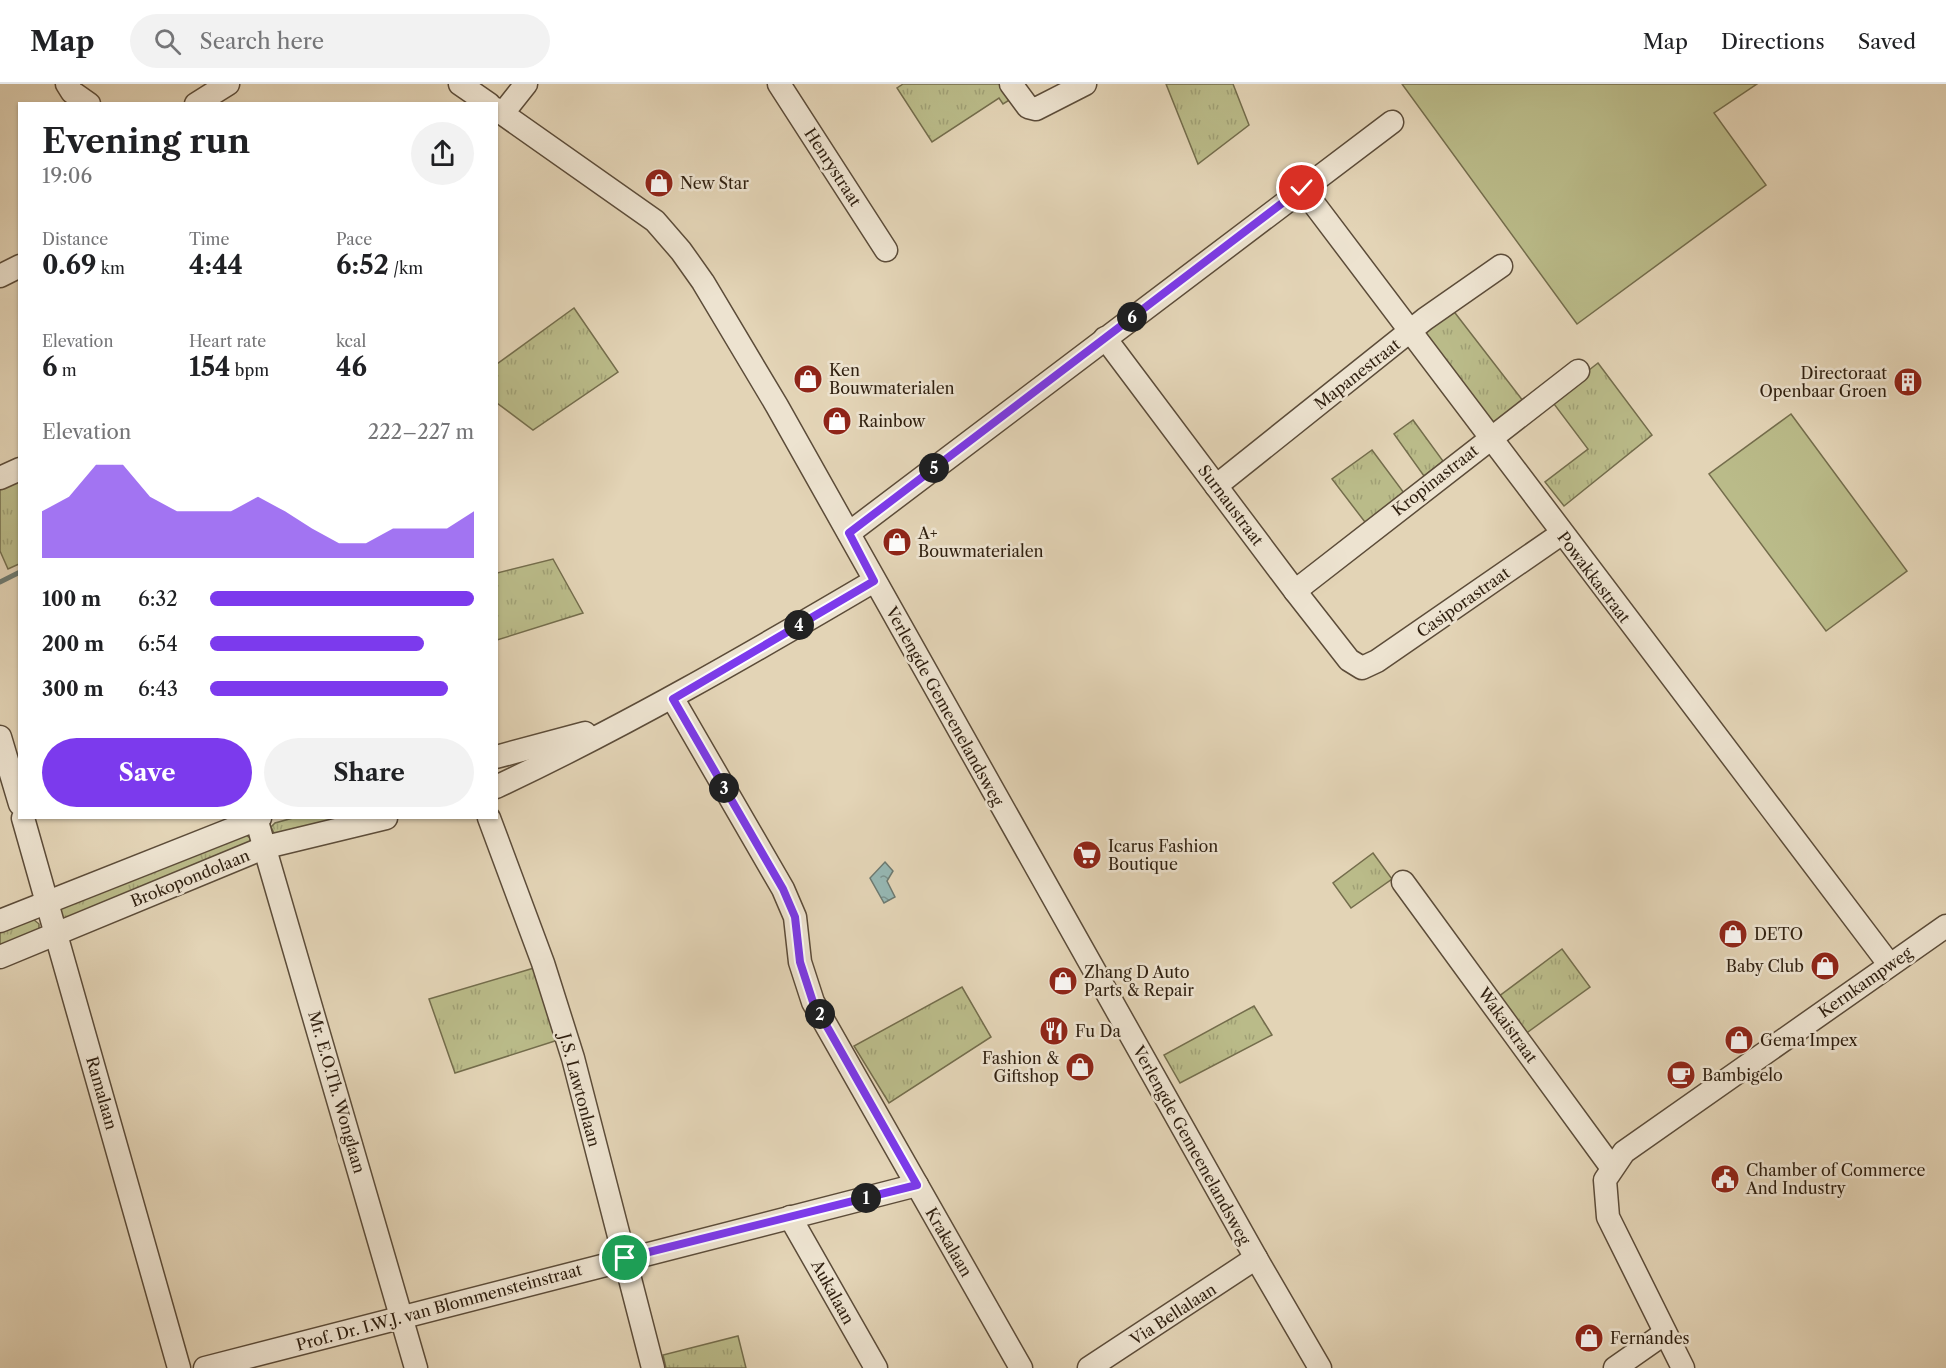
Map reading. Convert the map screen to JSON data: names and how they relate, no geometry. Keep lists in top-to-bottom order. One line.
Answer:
{"streets":{"street":["Henrystraat","Mapanestraat","Kropinastraat","Surnaustraat","Powakkastraat","Casiporastraat","Verlengde Gemeenelandsweg","Brokopondolaan","Kernkampweg","Wakaistraat","J.S. Lawtonlaan","Mr. E.O.Th. Wonglaan","Ramalaan","Krakalaan","Aukalaan","Prof. Dr. I.W.J. van Blommensteinstraat","Via Bellalaan"]},"crossings":[["Mapanestraat","Surnaustraat"],["Mapanestraat","Powakkastraat"],["Kropinastraat","Surnaustraat"],["Kropinastraat","Powakkastraat"],["Surnaustraat","Casiporastraat"],["Powakkastraat","Casiporastraat"],["Powakkastraat","Kernkampweg"],["Verlengde Gemeenelandsweg","Via Bellalaan"],["Brokopondolaan","Mr. E.O.Th. Wonglaan"],["Brokopondolaan","Ramalaan"],["Kernkampweg","Wakaistraat"],["J.S. Lawtonlaan","Prof. Dr. I.W.J. van Blommensteinstraat"],["Mr. E.O.Th. Wonglaan","Prof. Dr. I.W.J. van Blommensteinstraat"],["Krakalaan","Prof. Dr. I.W.J. van Blommensteinstraat"],["Aukalaan","Prof. Dr. I.W.J. van Blommensteinstraat"]],"places":{"shop":["New Star","Ken Bouwmaterialen","Rainbow","A+ Bouwmaterialen","DETO","Baby Club","Zhang D Auto Parts & Repair","Gema Impex","Fashion & Giftshop","Fernandes"],"building":["Directoraat Openbaar Groen"],"supermarket":["Icarus Fashion Boutique"],"restaurant":["Fu Da"],"cafe":["Bambigelo"],"public building":["Chamber of Commerce And Industry"]},"page":{"header":"Map","search":"Search here","nav":["Map","Directions","Saved"],"heading":["Evening run","19:06"],"stats":[["Distance","0.69 km"],["Time","4:44"],["Pace","6:52 /km"],["Elevation","6 m"],["Heart rate","154 bpm"],["kcal","46"]],"pins":["6","5","4","3","2","1"],"chart":["Elevation","222–227 m"],"list":[{"name":"100 m","note":"6:32"},{"name":"200 m","note":"6:54"},{"name":"300 m","note":"6:43"}],"buttons":["Save","Share"]}}
